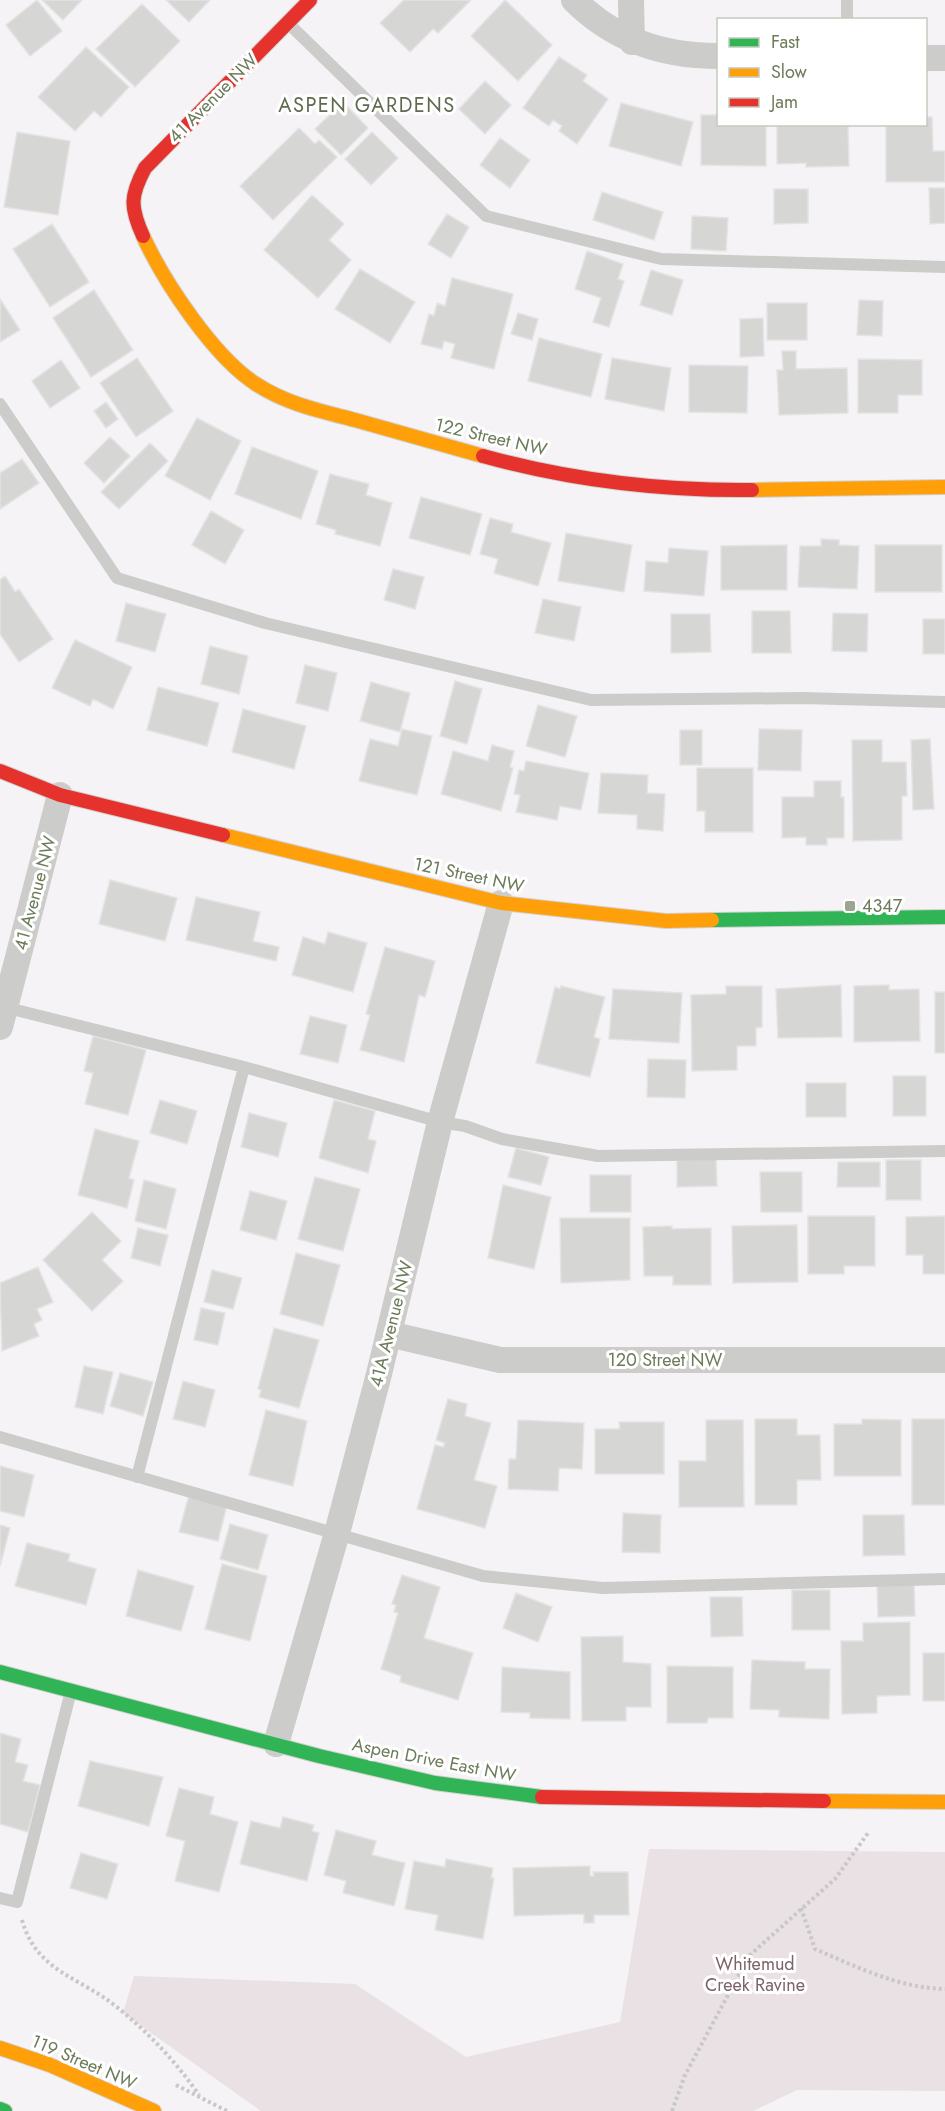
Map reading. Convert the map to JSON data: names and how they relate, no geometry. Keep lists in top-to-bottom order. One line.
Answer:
{"streets":{"street":["41 Avenue NW","122 Street NW","121 Street NW","41A Avenue NW","120 Street NW","Aspen Drive East NW","119 Street NW"]},"crossings":[["41 Avenue NW","122 Street NW"],["41 Avenue NW","121 Street NW"],["121 Street NW","41A Avenue NW"],["41A Avenue NW","120 Street NW"],["41A Avenue NW","Aspen Drive East NW"]],"districts":["ASPEN GARDENS"],"parks":["Whitemud Creek Ravine"],"places":{"transit":["4347"]},"legend":["Fast","Slow","Jam"]}
